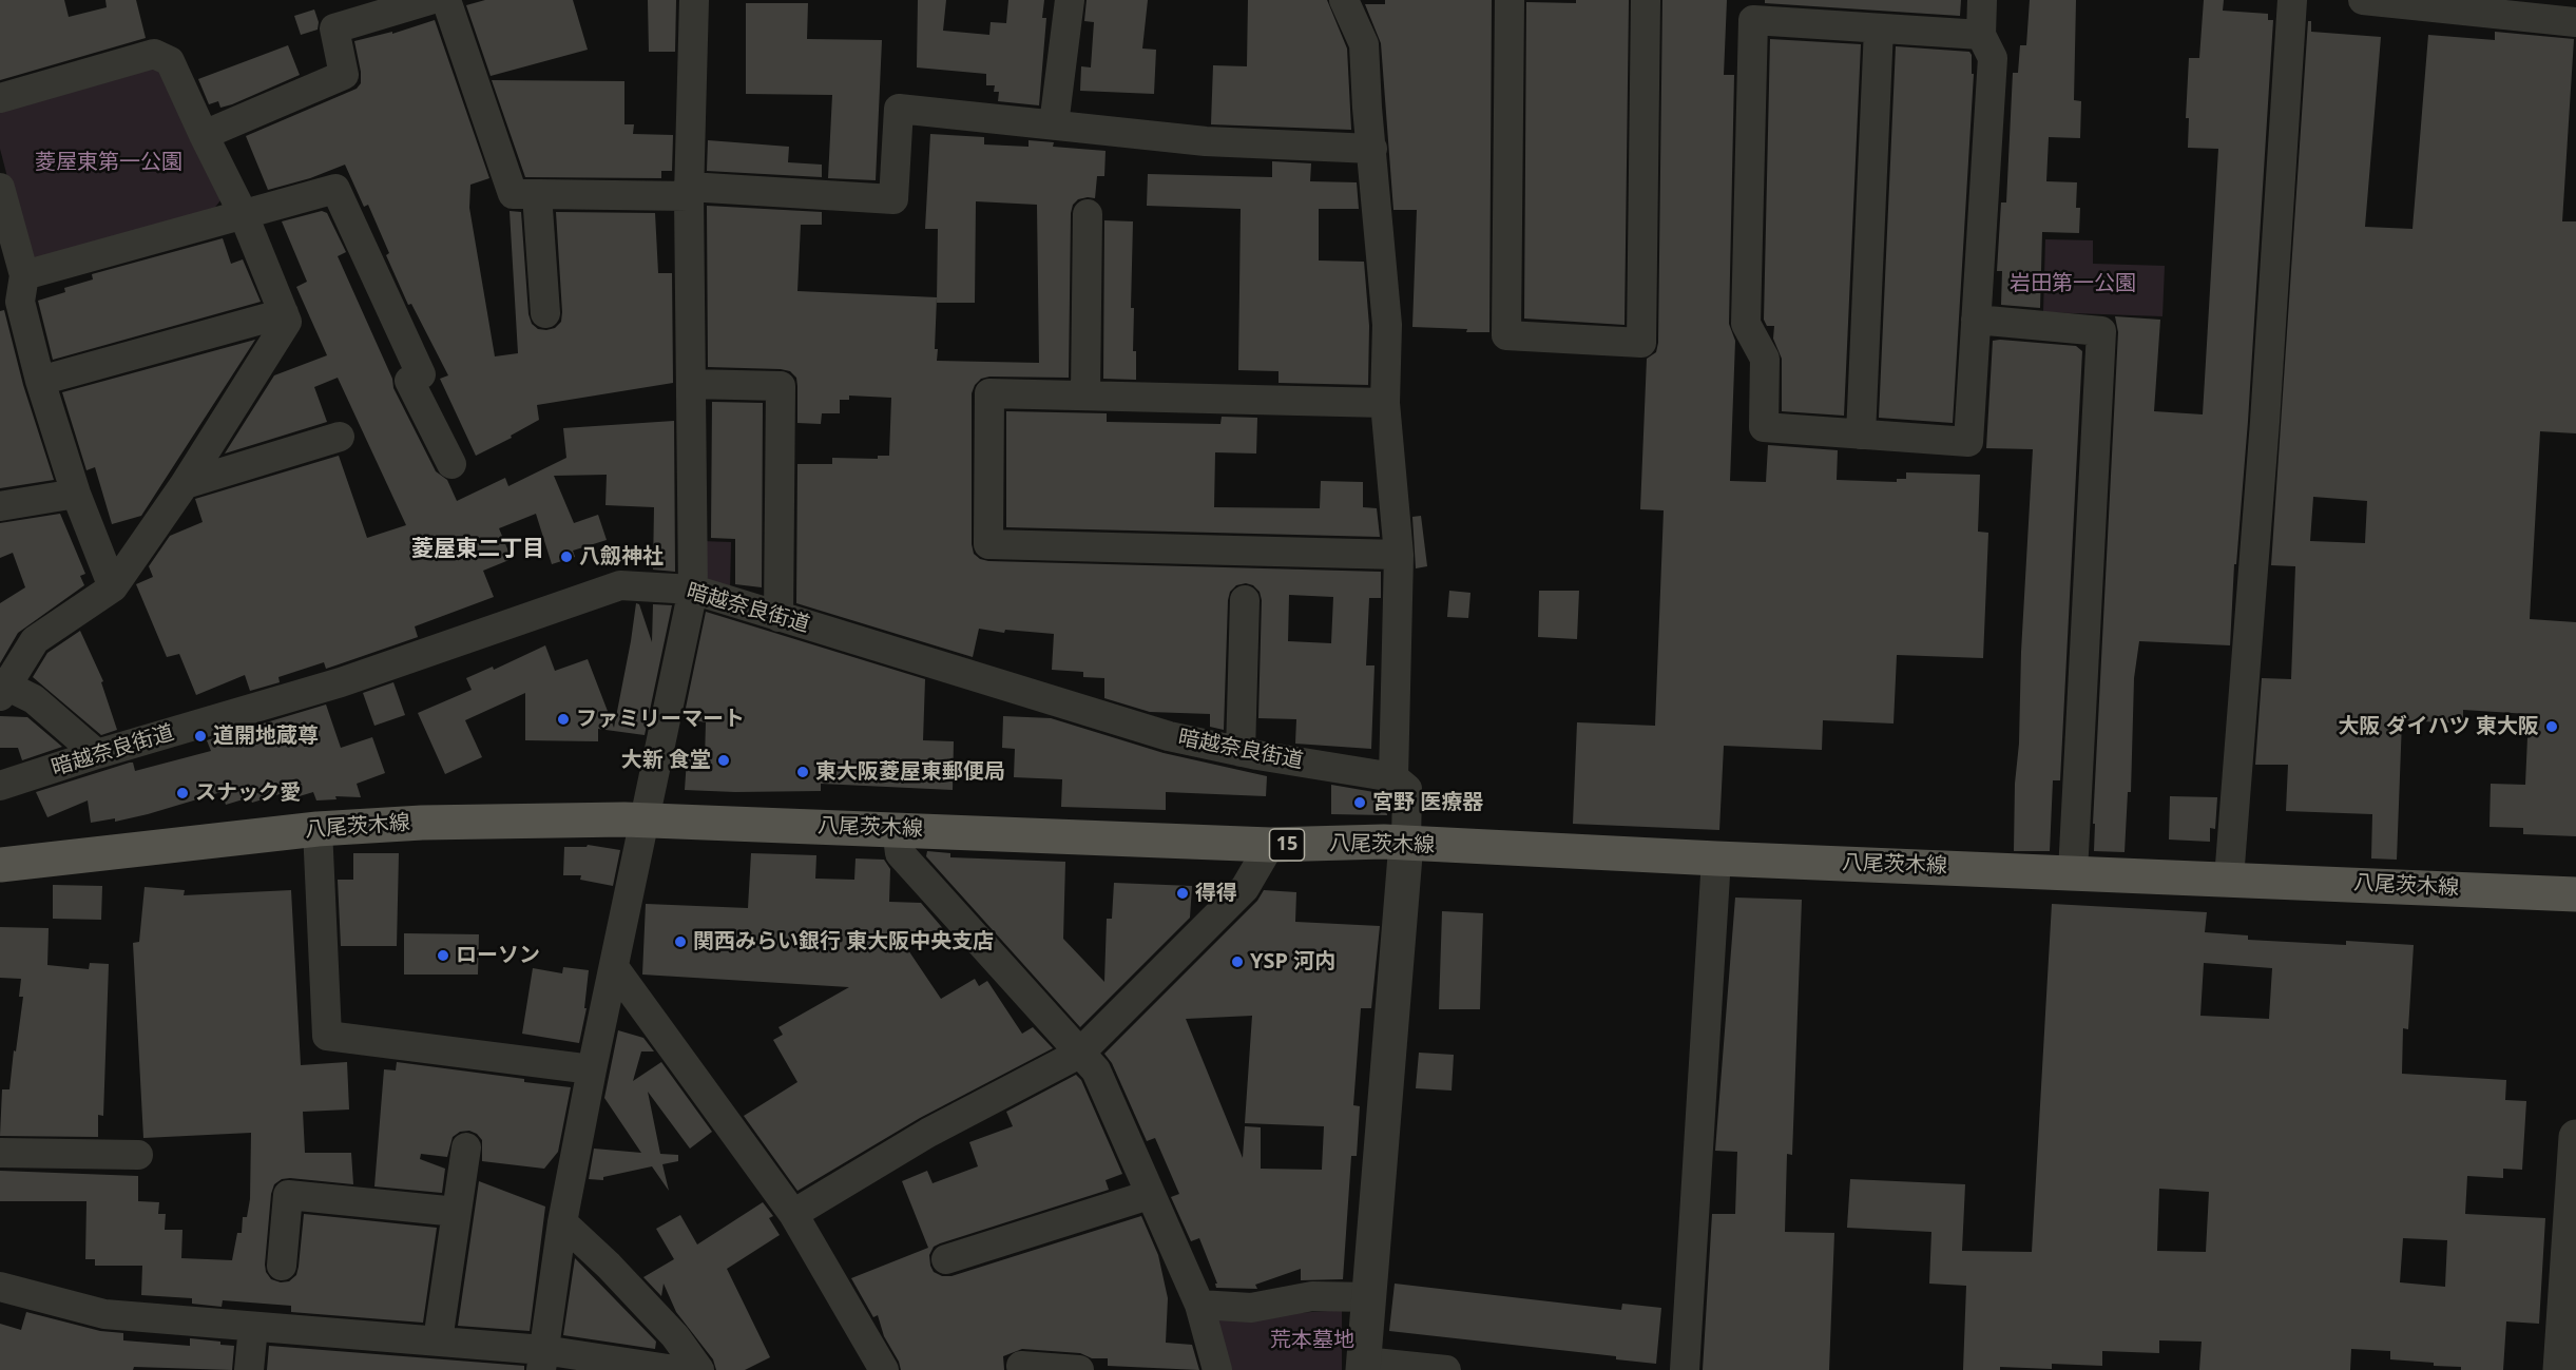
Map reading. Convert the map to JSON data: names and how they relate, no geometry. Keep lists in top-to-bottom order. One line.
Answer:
{"streets":{"main road":["八尾茨木線","15"],"street":["暗越奈良街道"]},"districts":["菱屋東二丁目"],"parks":["菱屋東第一公園","岩田第一公園","荒本墓地"],"places":["八劔神社","ファミリーマート","大阪 ダイハツ 東大阪","道開地蔵尊","大新 食堂","東大阪菱屋東郵便局","スナック愛","宮野 医療器","得得","関西みらい銀行 東大阪中央支店","ローソン","YSP 河内"]}
